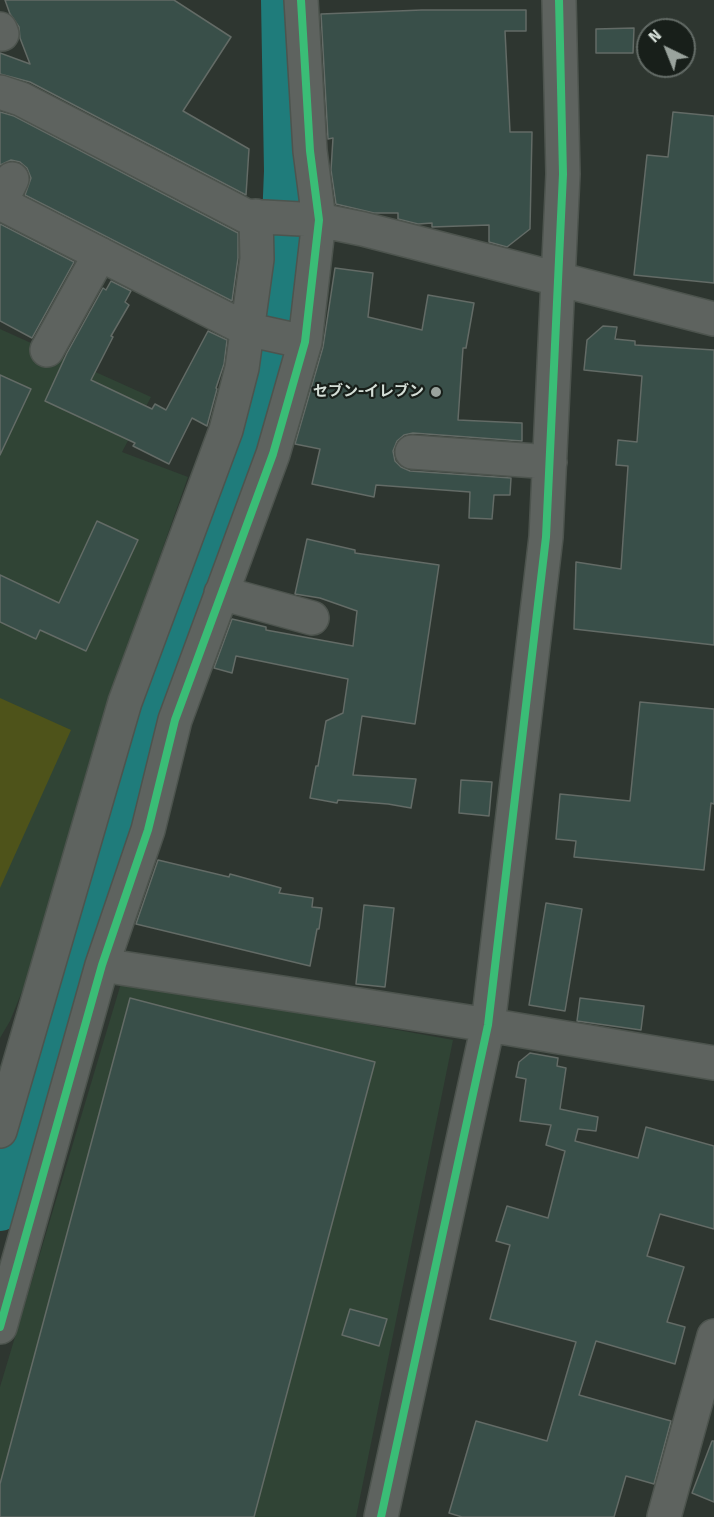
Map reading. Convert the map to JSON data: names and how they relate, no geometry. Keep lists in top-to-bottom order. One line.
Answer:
{"places":["セブン-イレブン"],"north":"top left"}
